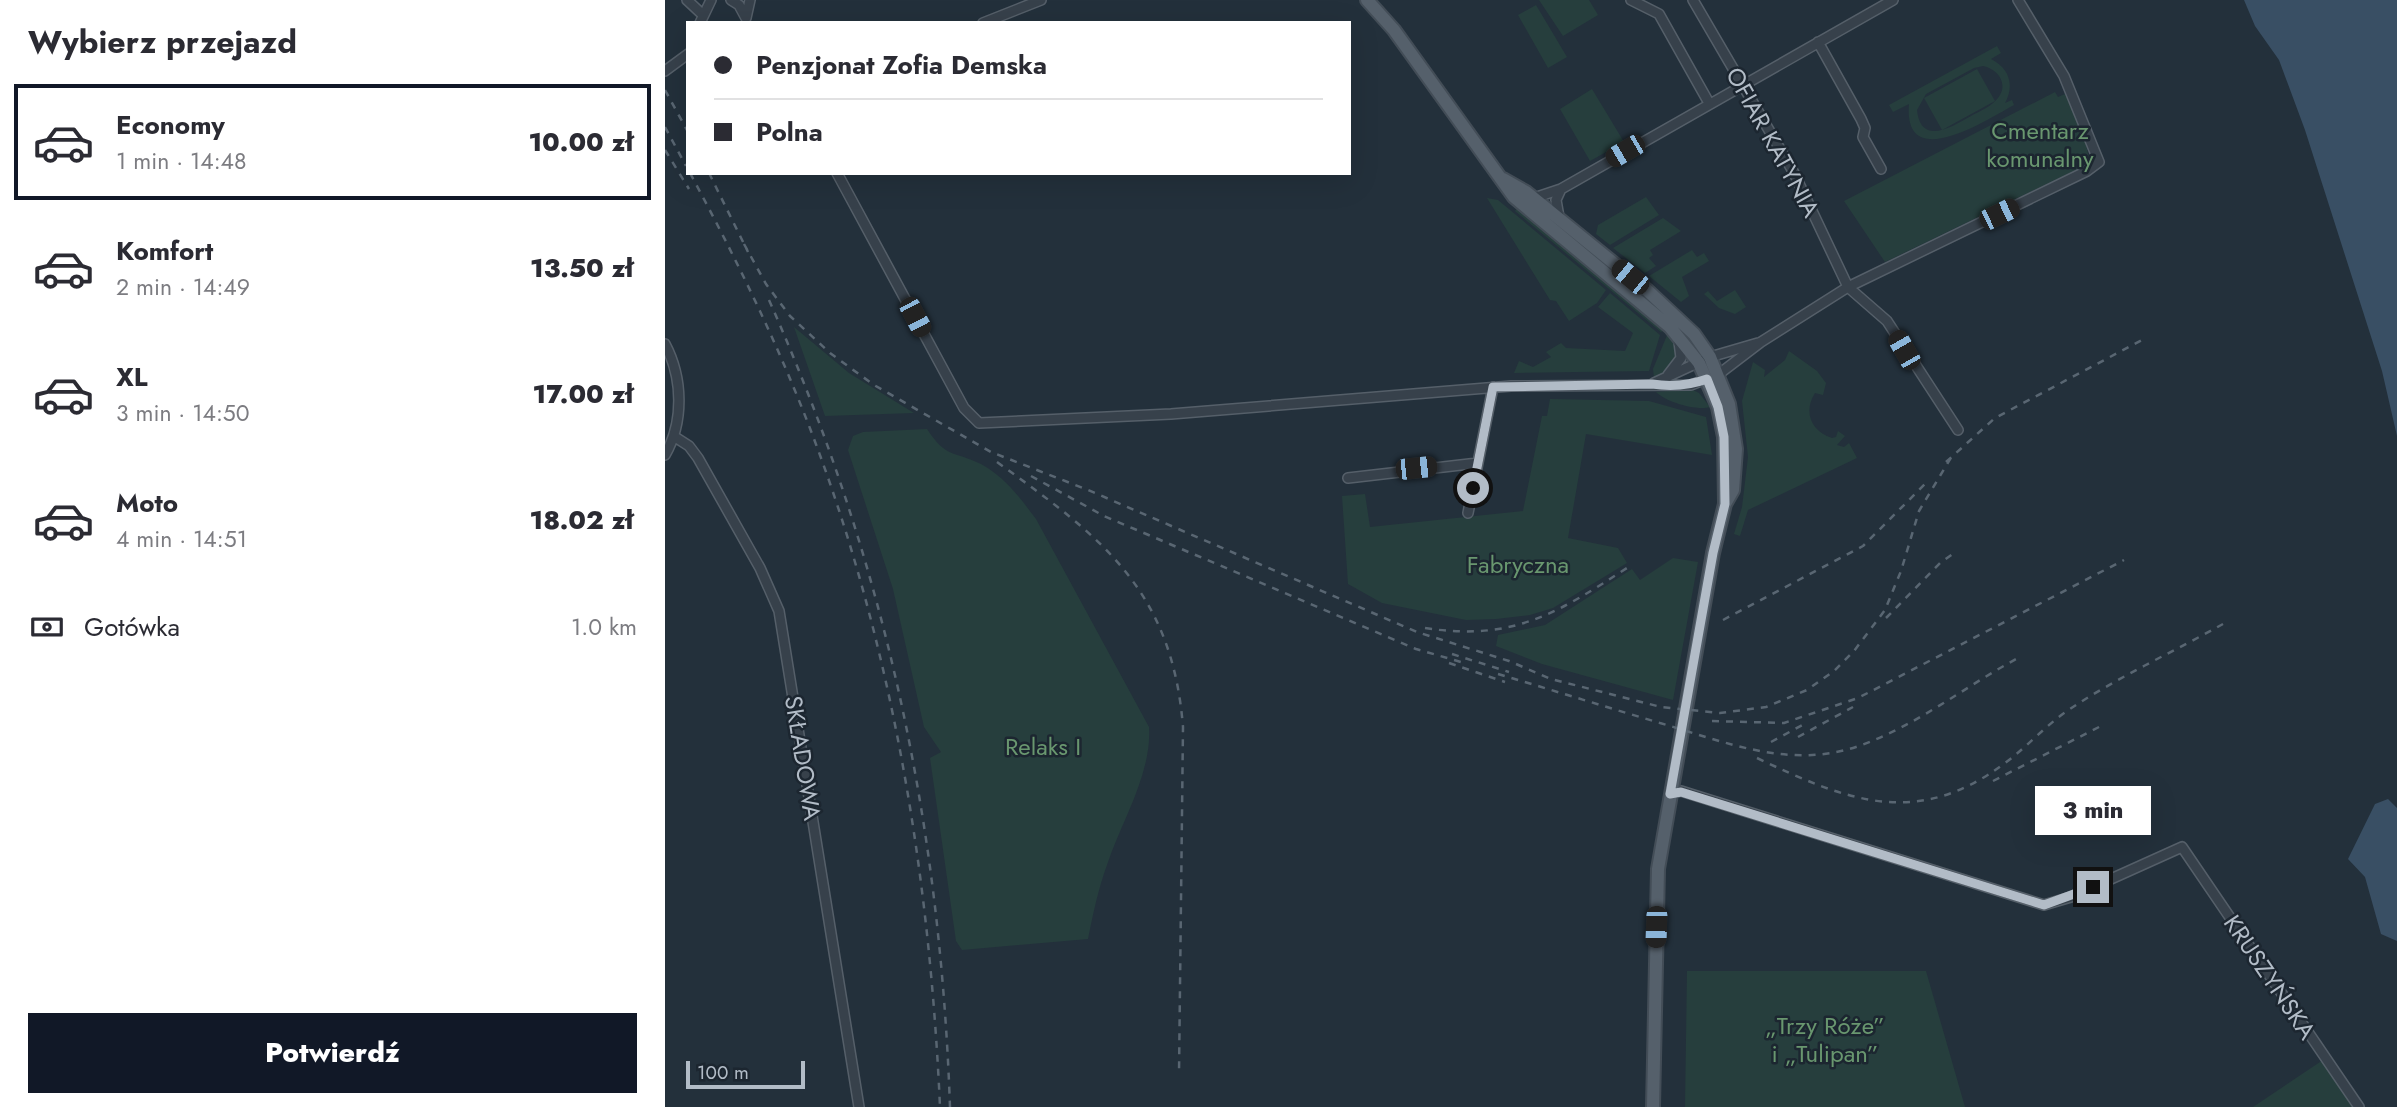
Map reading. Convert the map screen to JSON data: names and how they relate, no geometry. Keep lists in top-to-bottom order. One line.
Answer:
{"streets":{"street":["OFIAR KATYNIA","SKŁADOWA","KRUSZYŃSKA"]},"parks":["Cmentarz komunalny","Fabryczna","Relaks I","„Trzy Róże” i „Tulipan”"],"scale_bar":"100 m","page":{"heading":"Wybierz przejazd","banner":["Penzjonat Zofia Demska","Polna"],"list":[{"name":"Economy","note":"1 min · 14:48","value":"10.00 zł"},{"name":"Komfort","note":"2 min · 14:49","value":"13.50 zł"},{"name":"XL","note":"3 min · 14:50","value":"17.00 zł"},{"name":"Moto","note":"4 min · 14:51","value":"18.02 zł"}],"pay":["Gotówka","1.0 km"],"bubble":"3 min","buttons":"Potwierdź","scale":"100 m"}}
